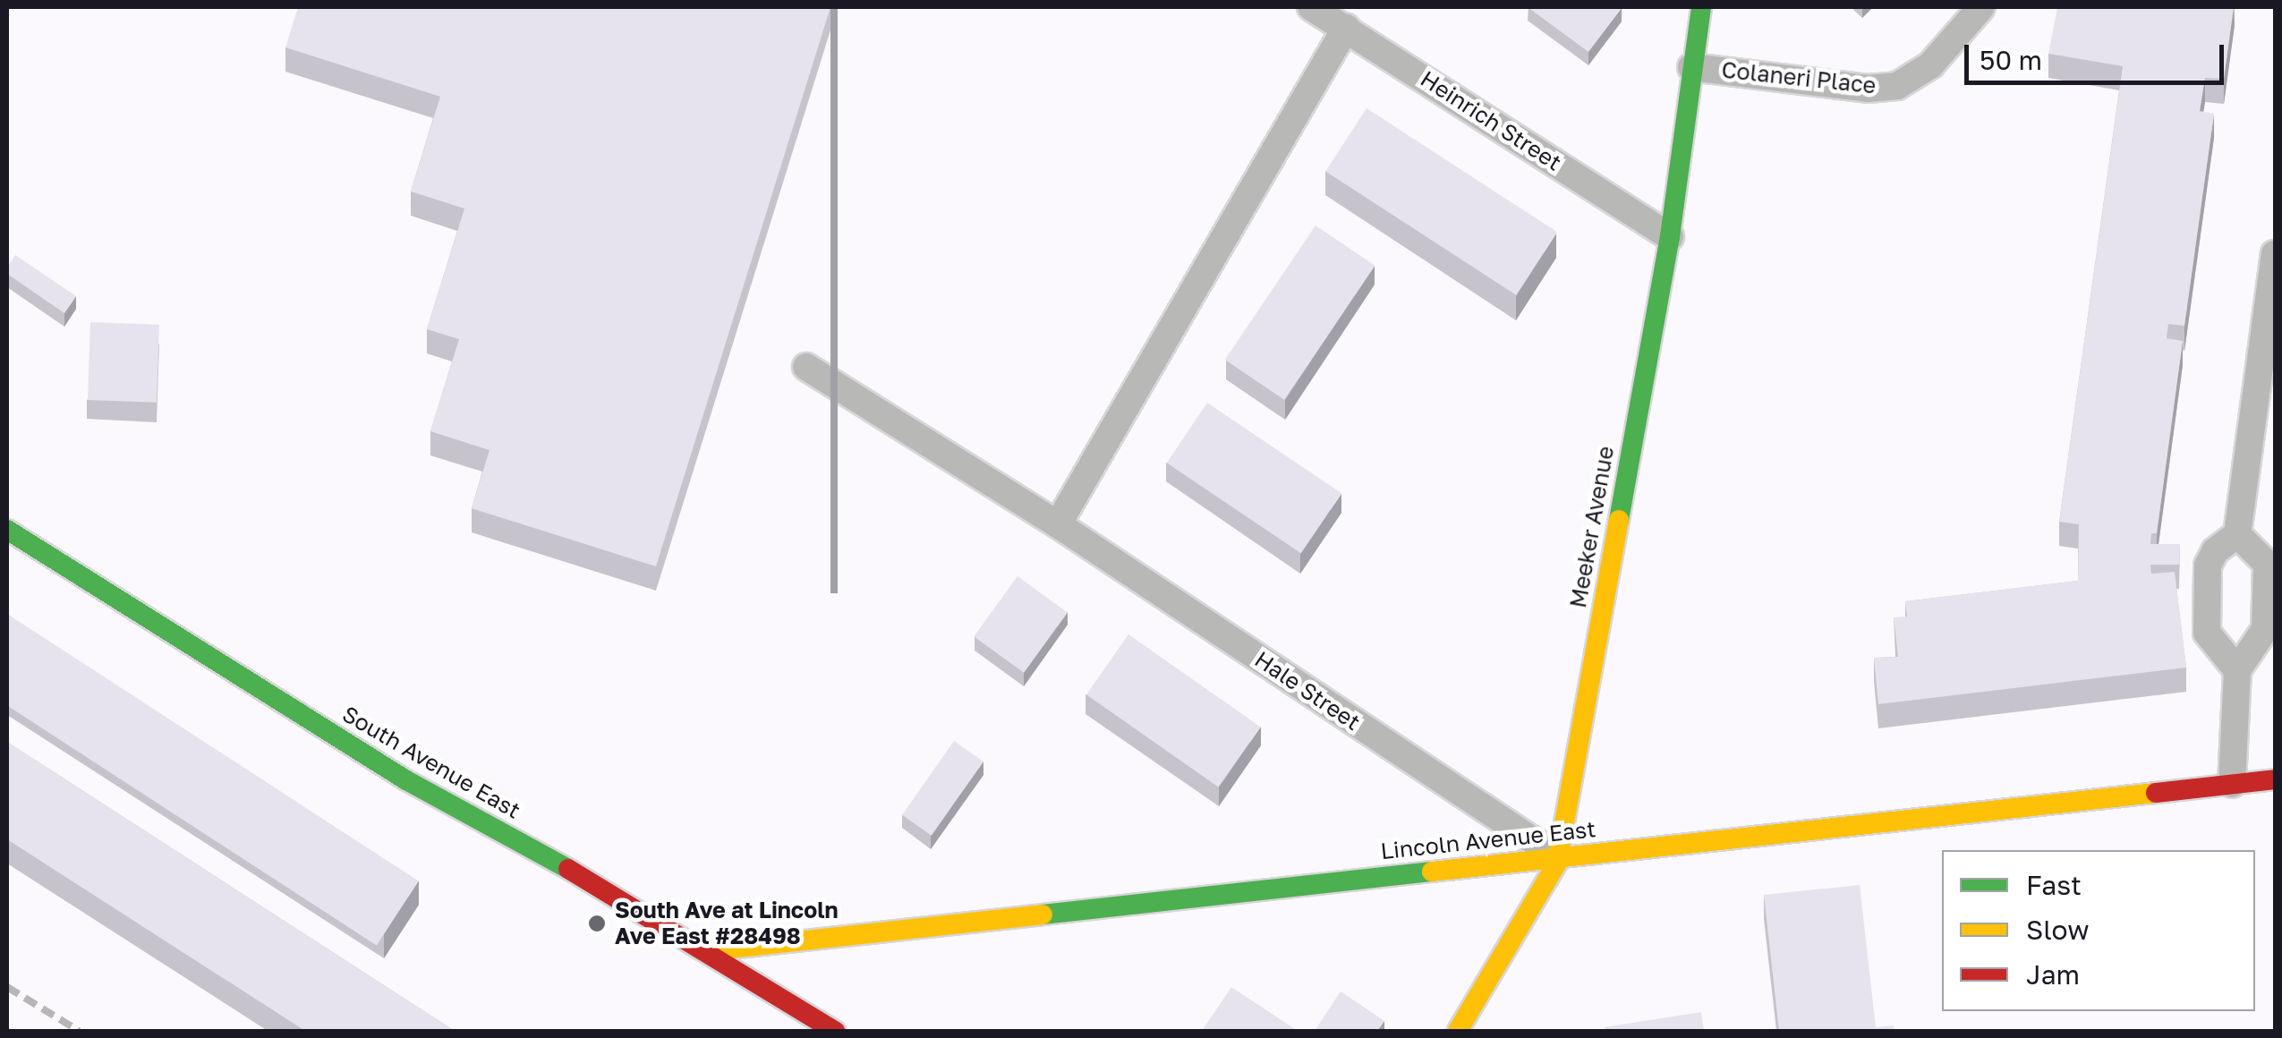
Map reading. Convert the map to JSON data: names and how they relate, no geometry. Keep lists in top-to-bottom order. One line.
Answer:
{"streets":{"street":["Colaneri Place","Heinrich Street","Meeker Avenue","Hale Street","South Avenue East","Lincoln Avenue East"]},"crossings":[["Colaneri Place","Meeker Avenue"],["Heinrich Street","Meeker Avenue"],["Meeker Avenue","Hale Street"],["Meeker Avenue","Lincoln Avenue East"],["Hale Street","Lincoln Avenue East"],["South Avenue East","Lincoln Avenue East"]],"places":["South Ave at Lincoln Ave East #28498"],"legend":["Fast","Slow","Jam"],"scale_bar":"50 m"}
